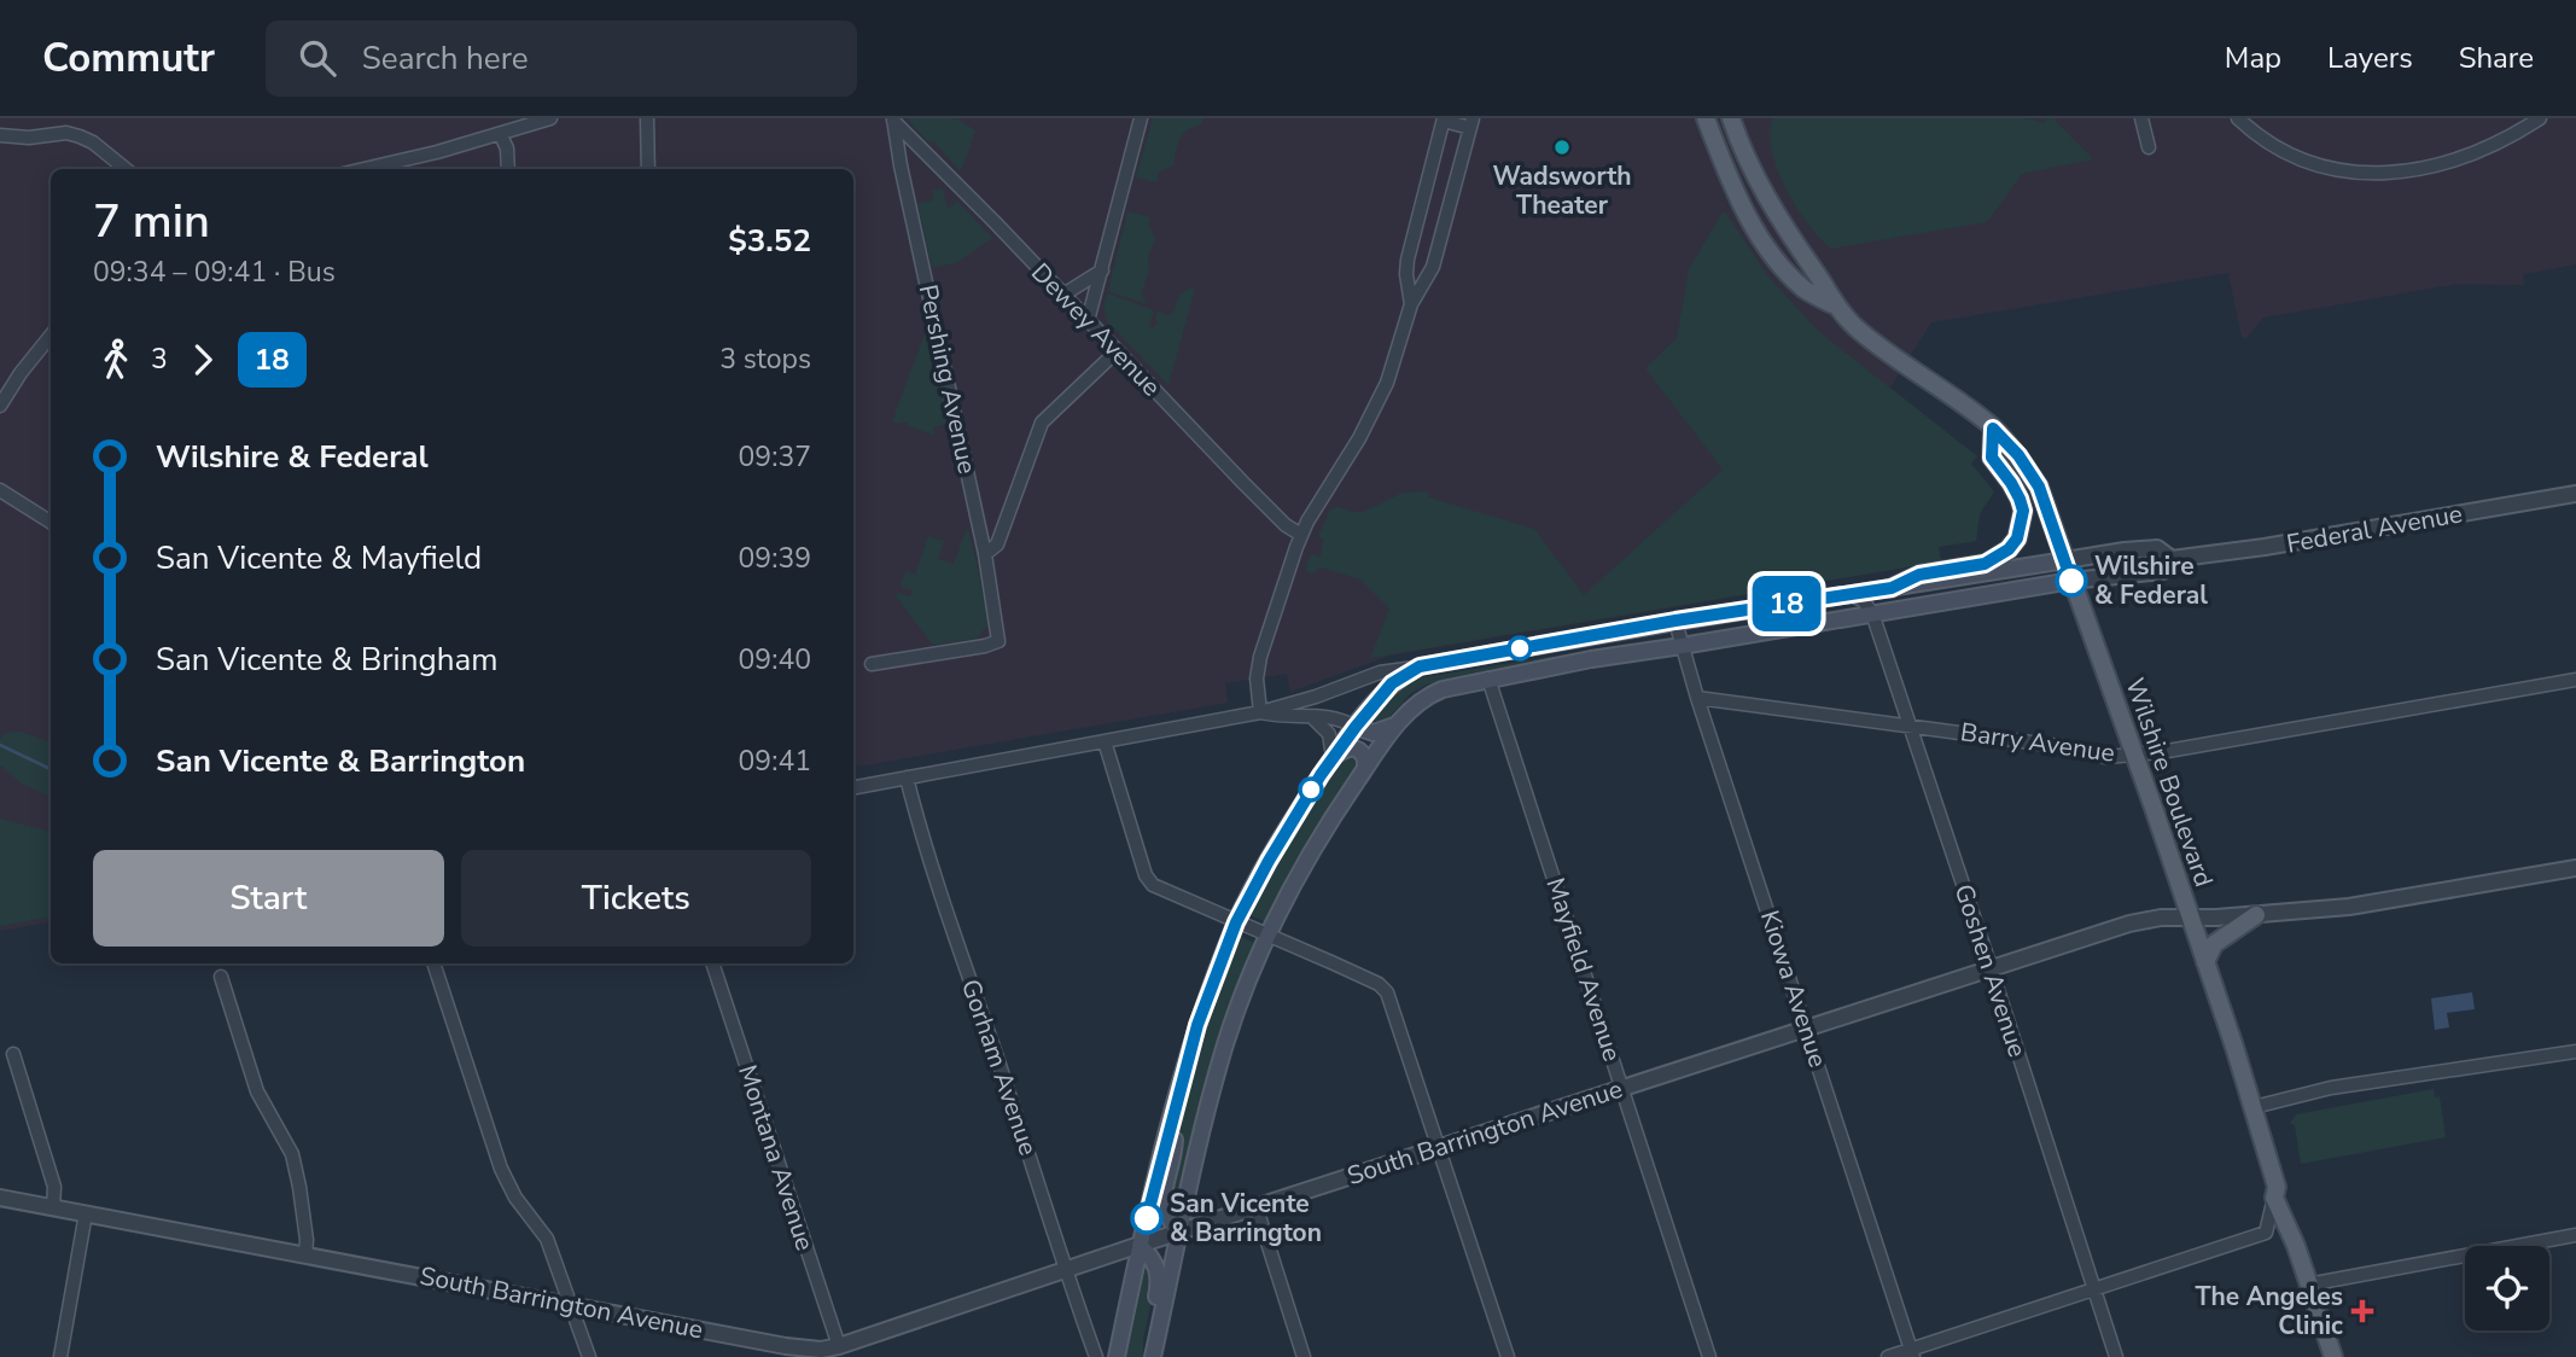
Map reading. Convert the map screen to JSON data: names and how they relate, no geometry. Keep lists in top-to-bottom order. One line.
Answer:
{"streets":{"main road":["Wilshire Boulevard"],"street":["Dewey Avenue","Pershing Avenue","Federal Avenue","Barry Avenue","Mayfield Avenue","Goshen Avenue","Kiowa Avenue","Gorham Avenue","South Barrington Avenue","Montana Avenue"]},"crossings":[["Dewey Avenue","Pershing Avenue"],["Federal Avenue","Wilshire Boulevard"],["Barry Avenue","Wilshire Boulevard"],["Barry Avenue","Goshen Avenue"],["Barry Avenue","Kiowa Avenue"],["Wilshire Boulevard","South Barrington Avenue"],["Mayfield Avenue","South Barrington Avenue"],["Goshen Avenue","South Barrington Avenue"],["Kiowa Avenue","South Barrington Avenue"],["Gorham Avenue","South Barrington Avenue"],["South Barrington Avenue","Montana Avenue"]],"places":{"other":["Wadsworth Theater","Wilshire & Federal","San Vicente & Barrington"],"health":["The Angeles Clinic"]},"lines":["bus line 18"],"page":{"header":"Commutr","search":"Search here","nav":["Map","Layers","Share"],"on_map":"18","heading":["7 min","09:34 – 09:41 · Bus","$3.52"],"legs":["3","18","3 stops"],"list":[{"name":"Wilshire & Federal","value":"09:37"},{"name":"San Vicente & Mayfield","value":"09:39"},{"name":"San Vicente & Bringham","value":"09:40"},{"name":"San Vicente & Barrington","value":"09:41"}],"buttons":["Start","Tickets"]}}
